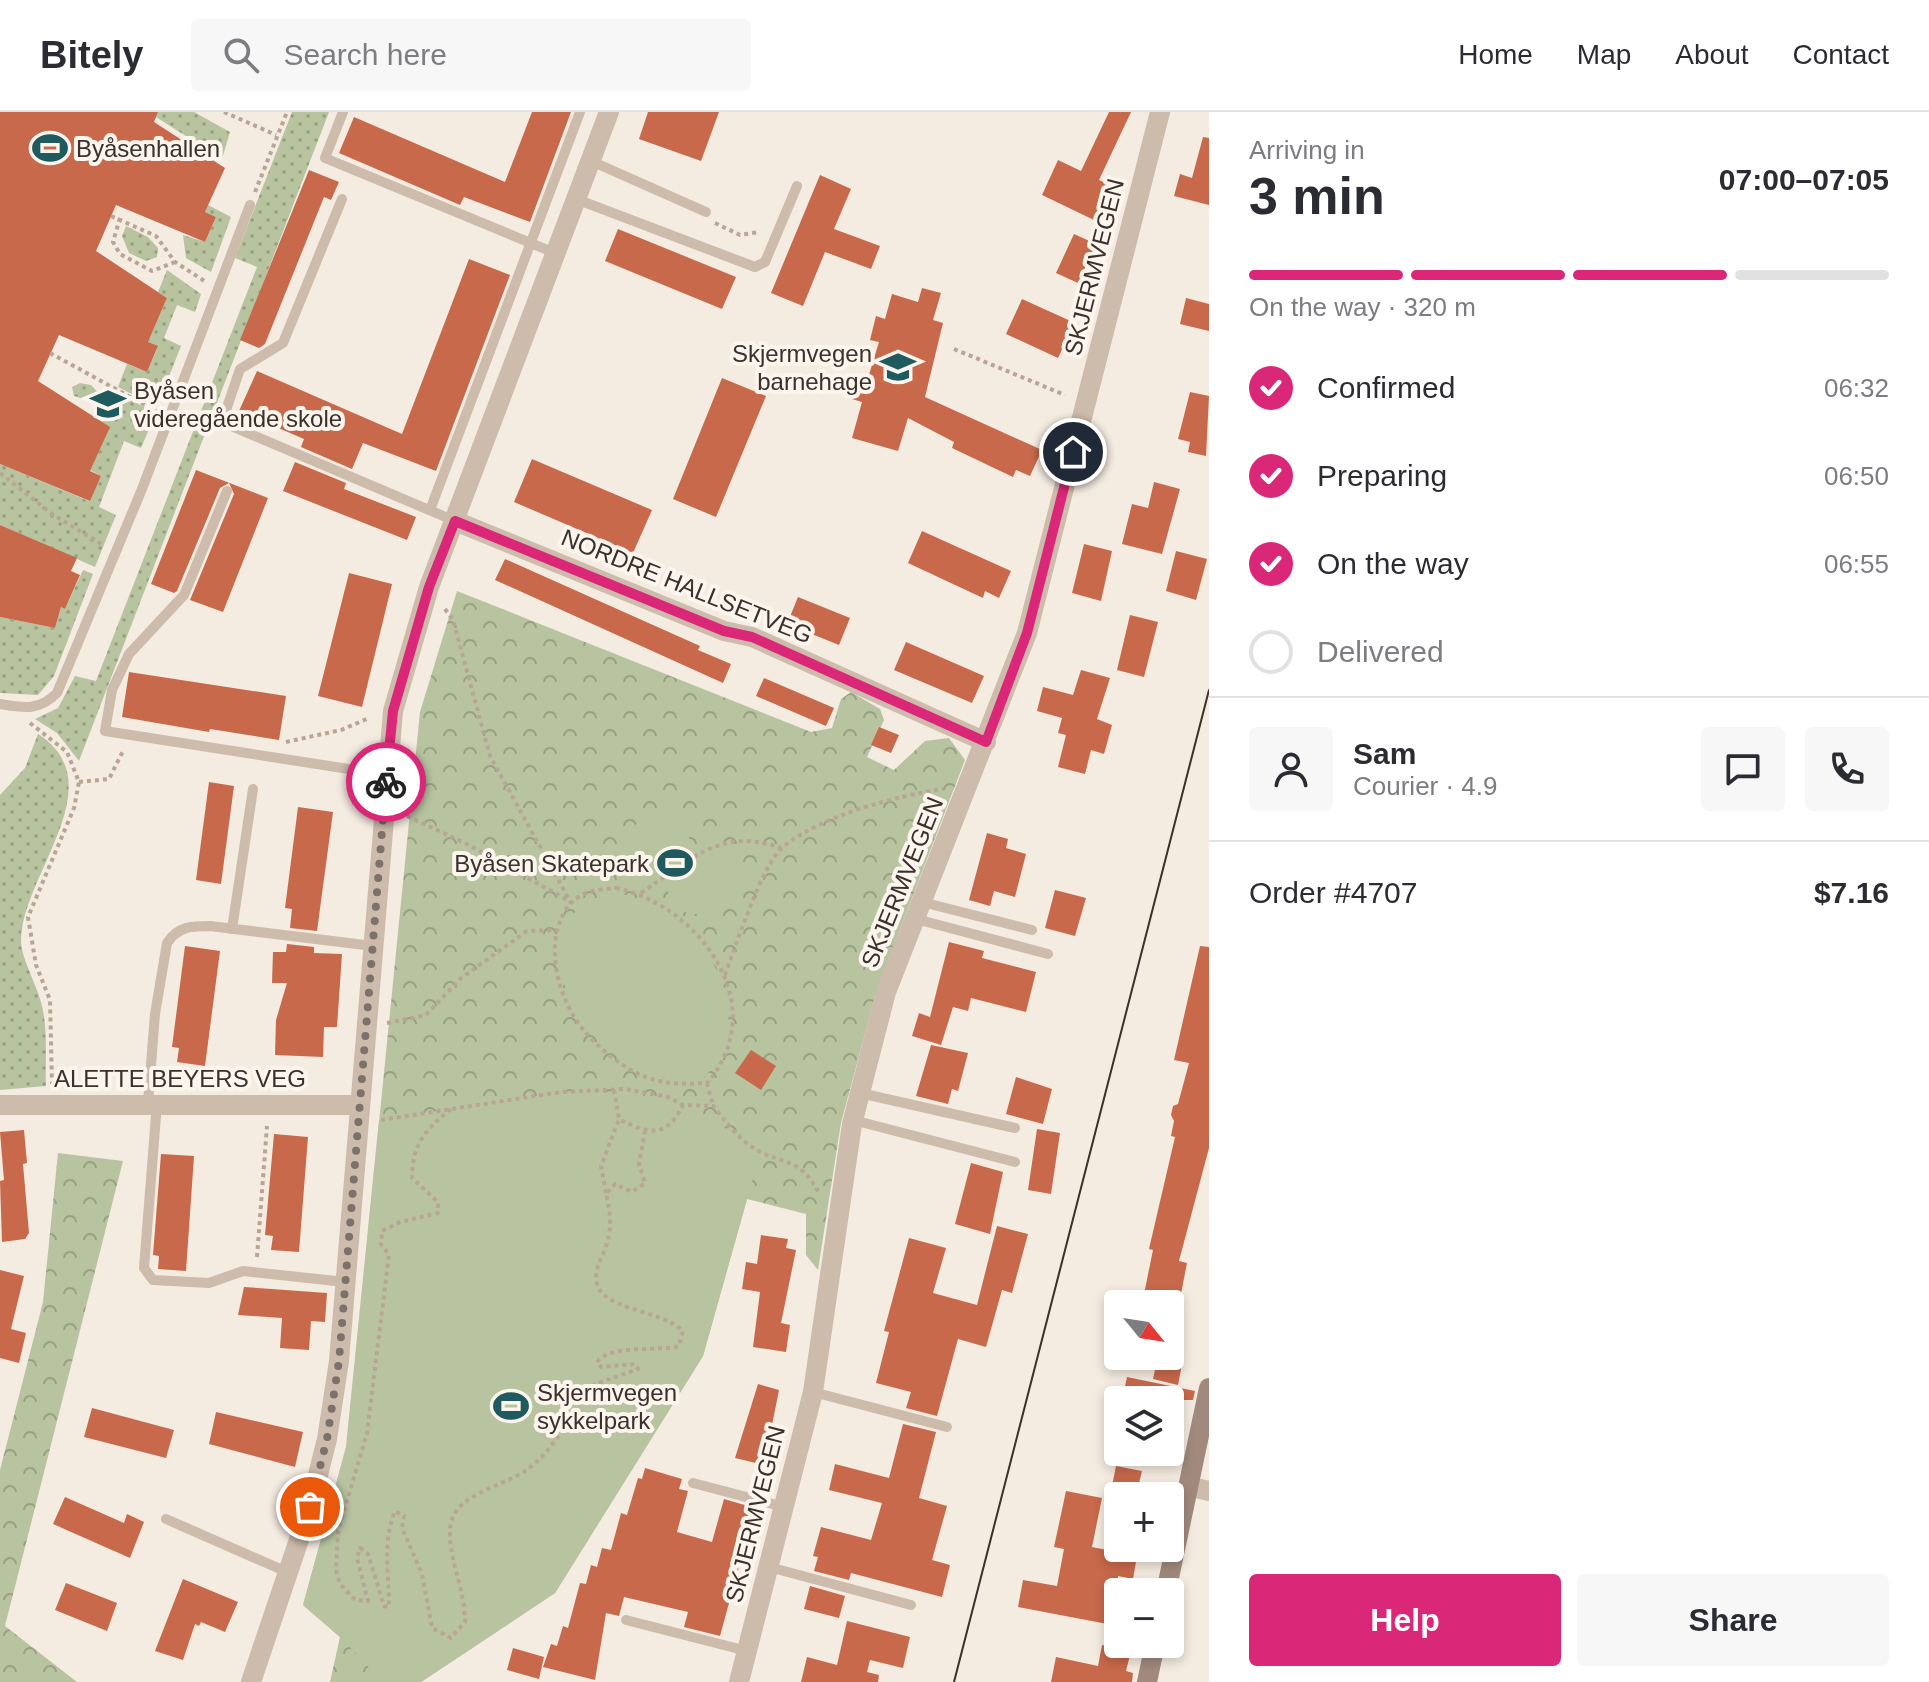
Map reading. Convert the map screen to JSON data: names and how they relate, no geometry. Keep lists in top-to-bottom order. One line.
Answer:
{"streets":{"street":["SKJERMVEGEN","NORDRE HALLSETVEG","ALETTE BEYERS VEG"]},"crossings":[["SKJERMVEGEN","NORDRE HALLSETVEG"]],"places":{"sports":["Byåsenhallen","Byåsen Skatepark","Skjermvegen sykkelpark"],"school or university":["Skjermvegen barnehage","Byåsen videregående skole"]},"north":"bottom right","page":{"header":"Bitely","search":"Search here","nav":["Home","Map","About","Contact"],"heading":["3 min","Arriving in","07:00–07:05"],"panel":["Sam","Courier · 4.9","Order #4707","$7.16"],"bar":"On the way · 320 m","list":[["Confirmed","06:32"],["Preparing","06:50"],["On the way","06:55"],"Delivered"],"map_buttons":["+","−"],"buttons":["Help","Share"]}}
